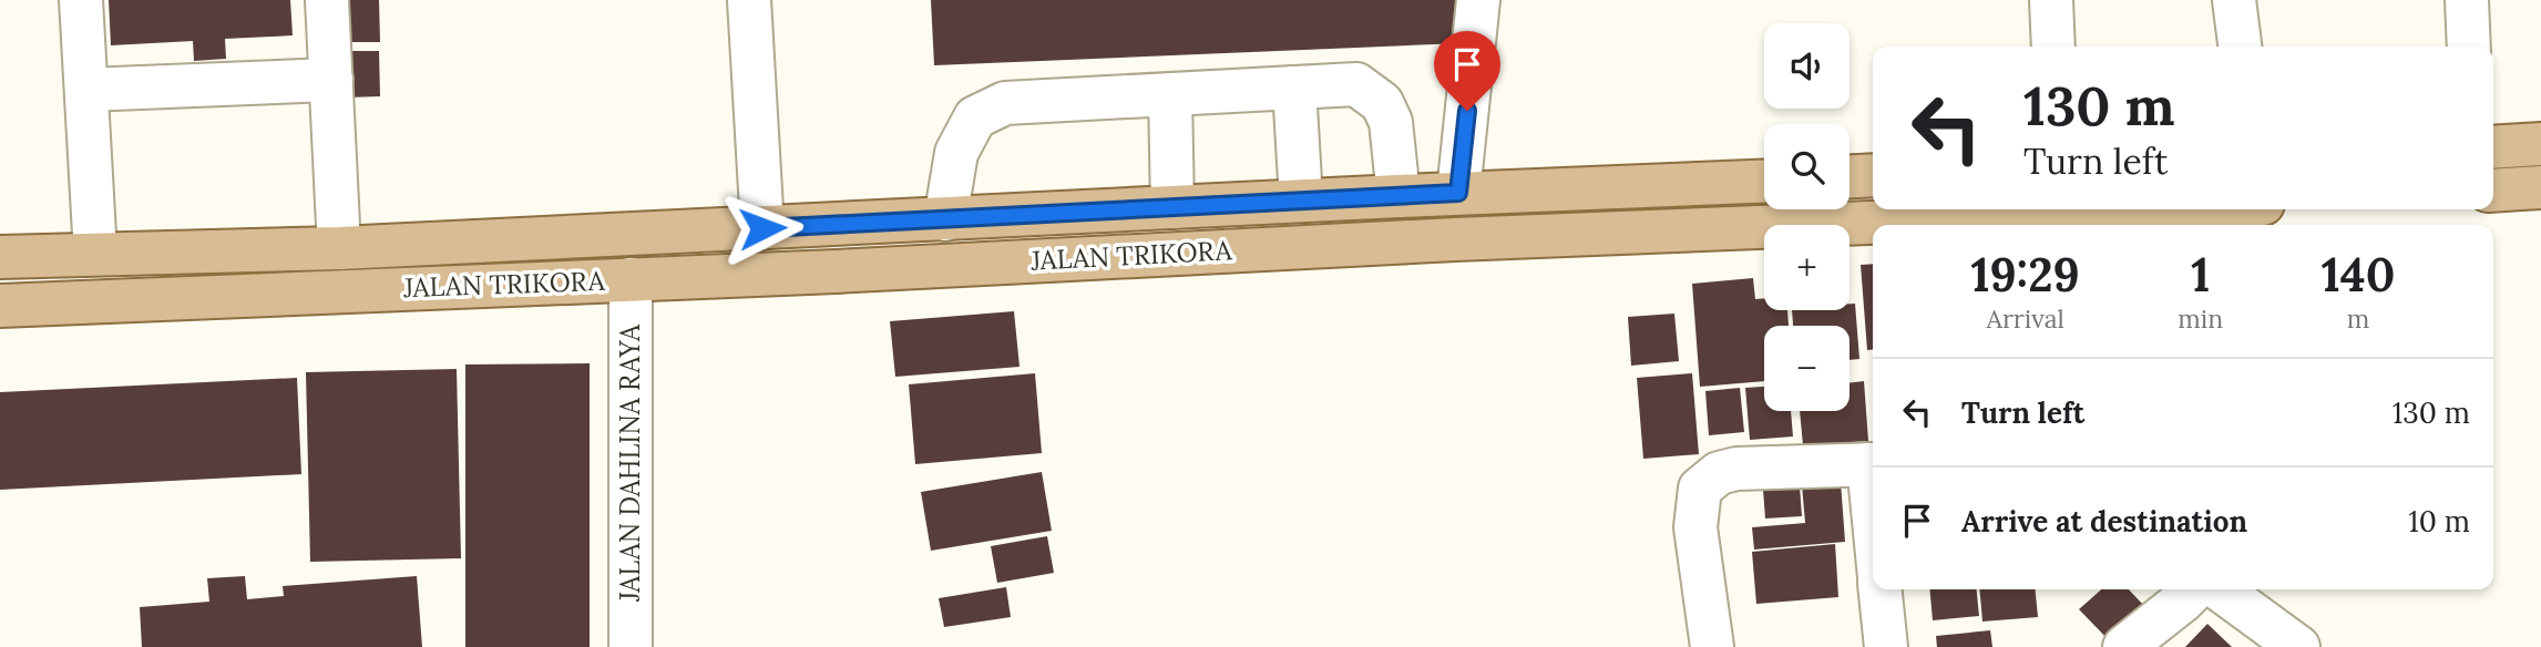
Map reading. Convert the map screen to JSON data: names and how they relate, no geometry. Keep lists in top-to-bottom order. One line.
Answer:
{"streets":{"main road":["JALAN TRIKORA"],"street":["JALAN DAHLINA RAYA"]},"crossings":[["JALAN TRIKORA","JALAN DAHLINA RAYA"]],"page":{"map_buttons":["+","−"],"turn":["130 m","Turn left"],"eta":["19:29","Arrival","1","min","140","m"],"list":[{"name":"Turn left","value":"130 m"},{"name":"Arrive at destination","value":"10 m"}]}}
